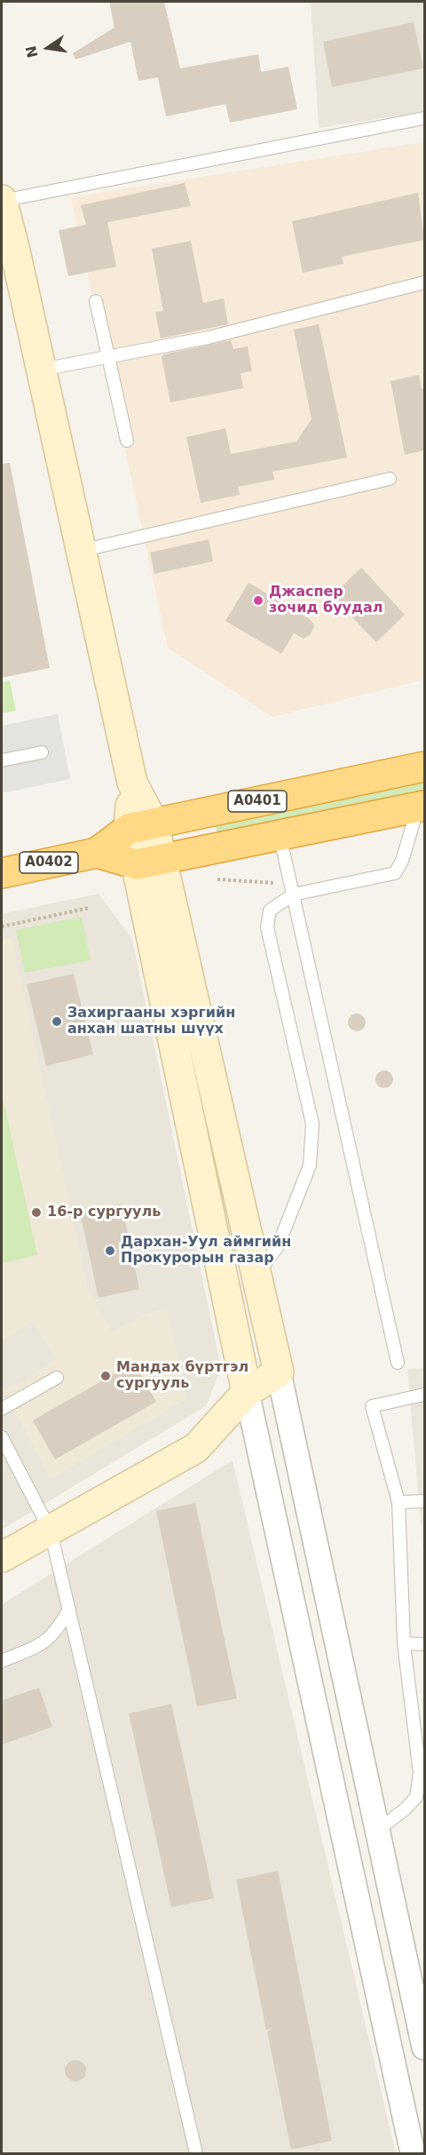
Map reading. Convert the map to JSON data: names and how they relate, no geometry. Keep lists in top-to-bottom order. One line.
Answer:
{"streets":{"highway":["A0401","A0402"]},"crossings":[["A0401","A0402"]],"places":["Джаспер зочид буудал","Захиргааны хэргийн анхан шатны шүүх","16-р сургууль","Дархан-Уул аймгийн Прокурорын газар","Мандах бүртгэл сургууль"],"north":"left"}
